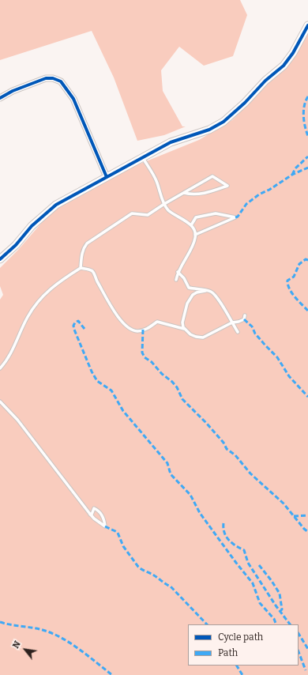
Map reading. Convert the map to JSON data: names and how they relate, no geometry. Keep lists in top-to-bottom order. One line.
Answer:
{"legend":["Cycle path","Path"],"north":"top left"}
